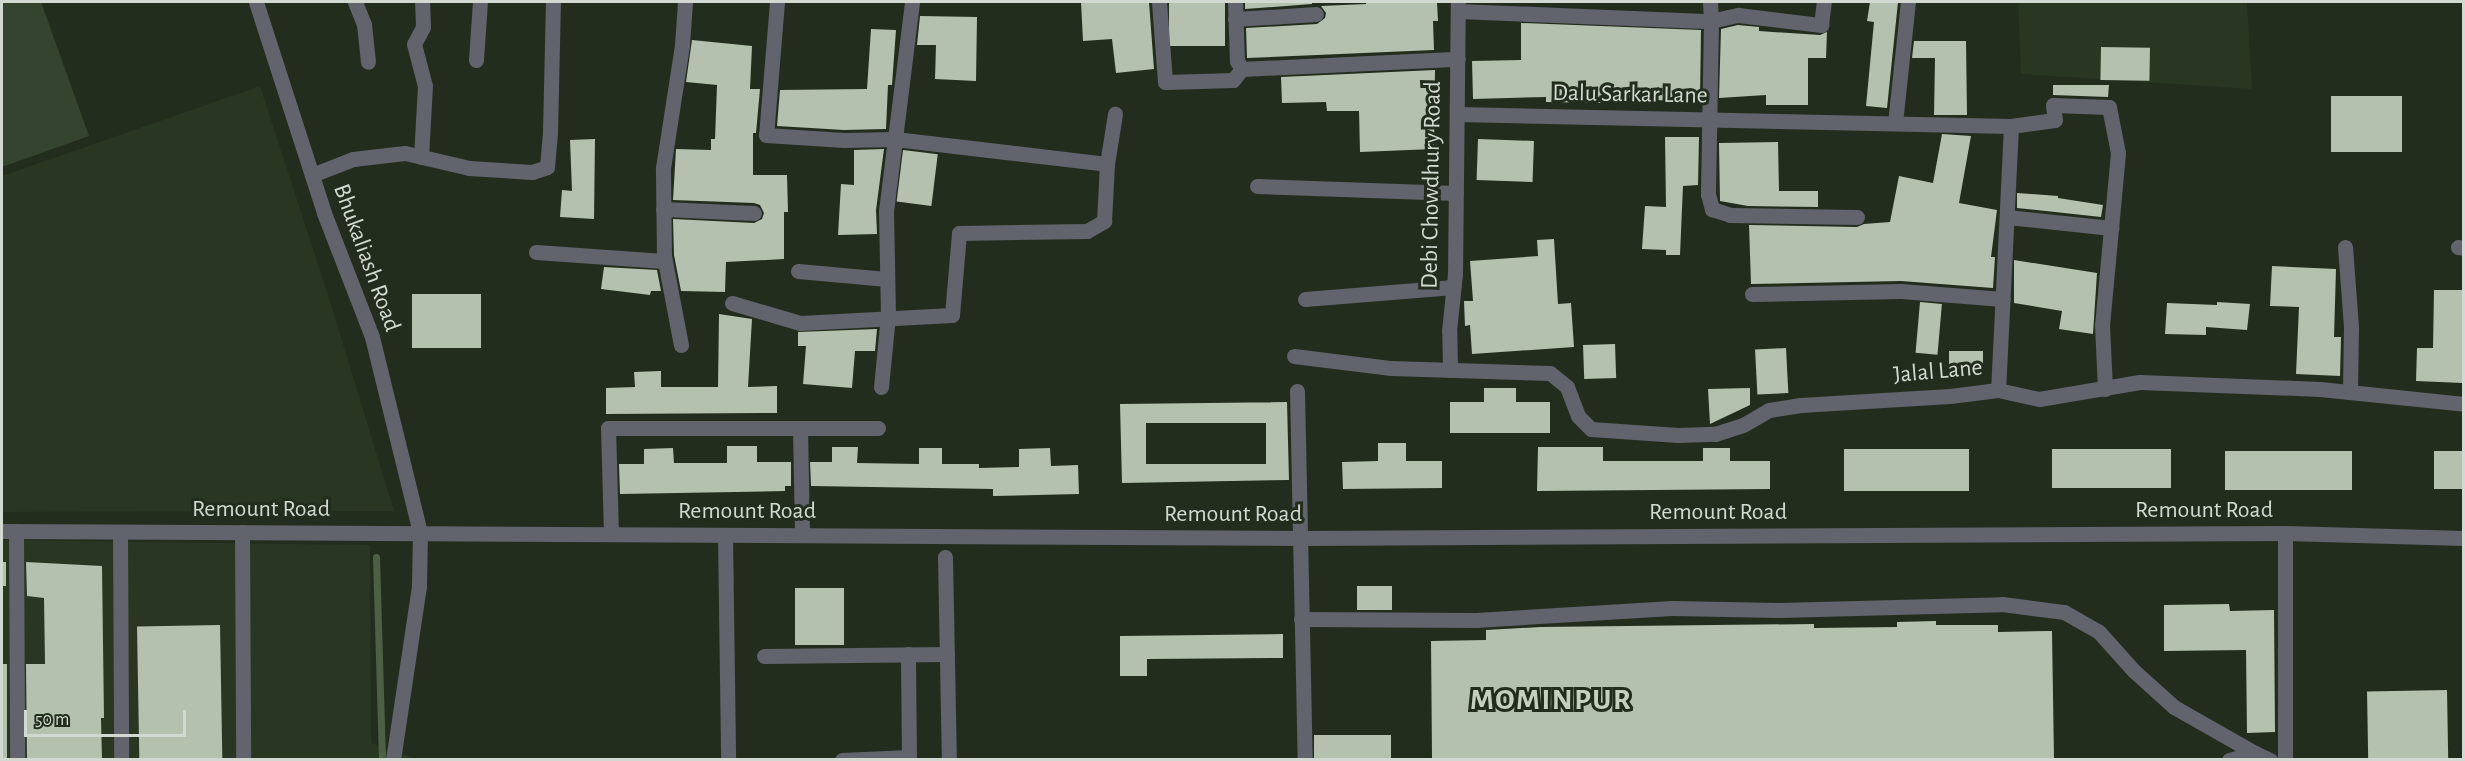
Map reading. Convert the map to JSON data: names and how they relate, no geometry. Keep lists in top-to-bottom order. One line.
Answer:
{"streets":{"street":["Dalu Sarkar Lane","Debi Chowdhury Road","Bhukaliash Road","Jalal Lane","Remount Road"]},"crossings":[["Dalu Sarkar Lane","Debi Chowdhury Road"],["Debi Chowdhury Road","Jalal Lane"],["Bhukaliash Road","Remount Road"]],"districts":["MOMINPUR"],"scale_bar":"50 m"}
